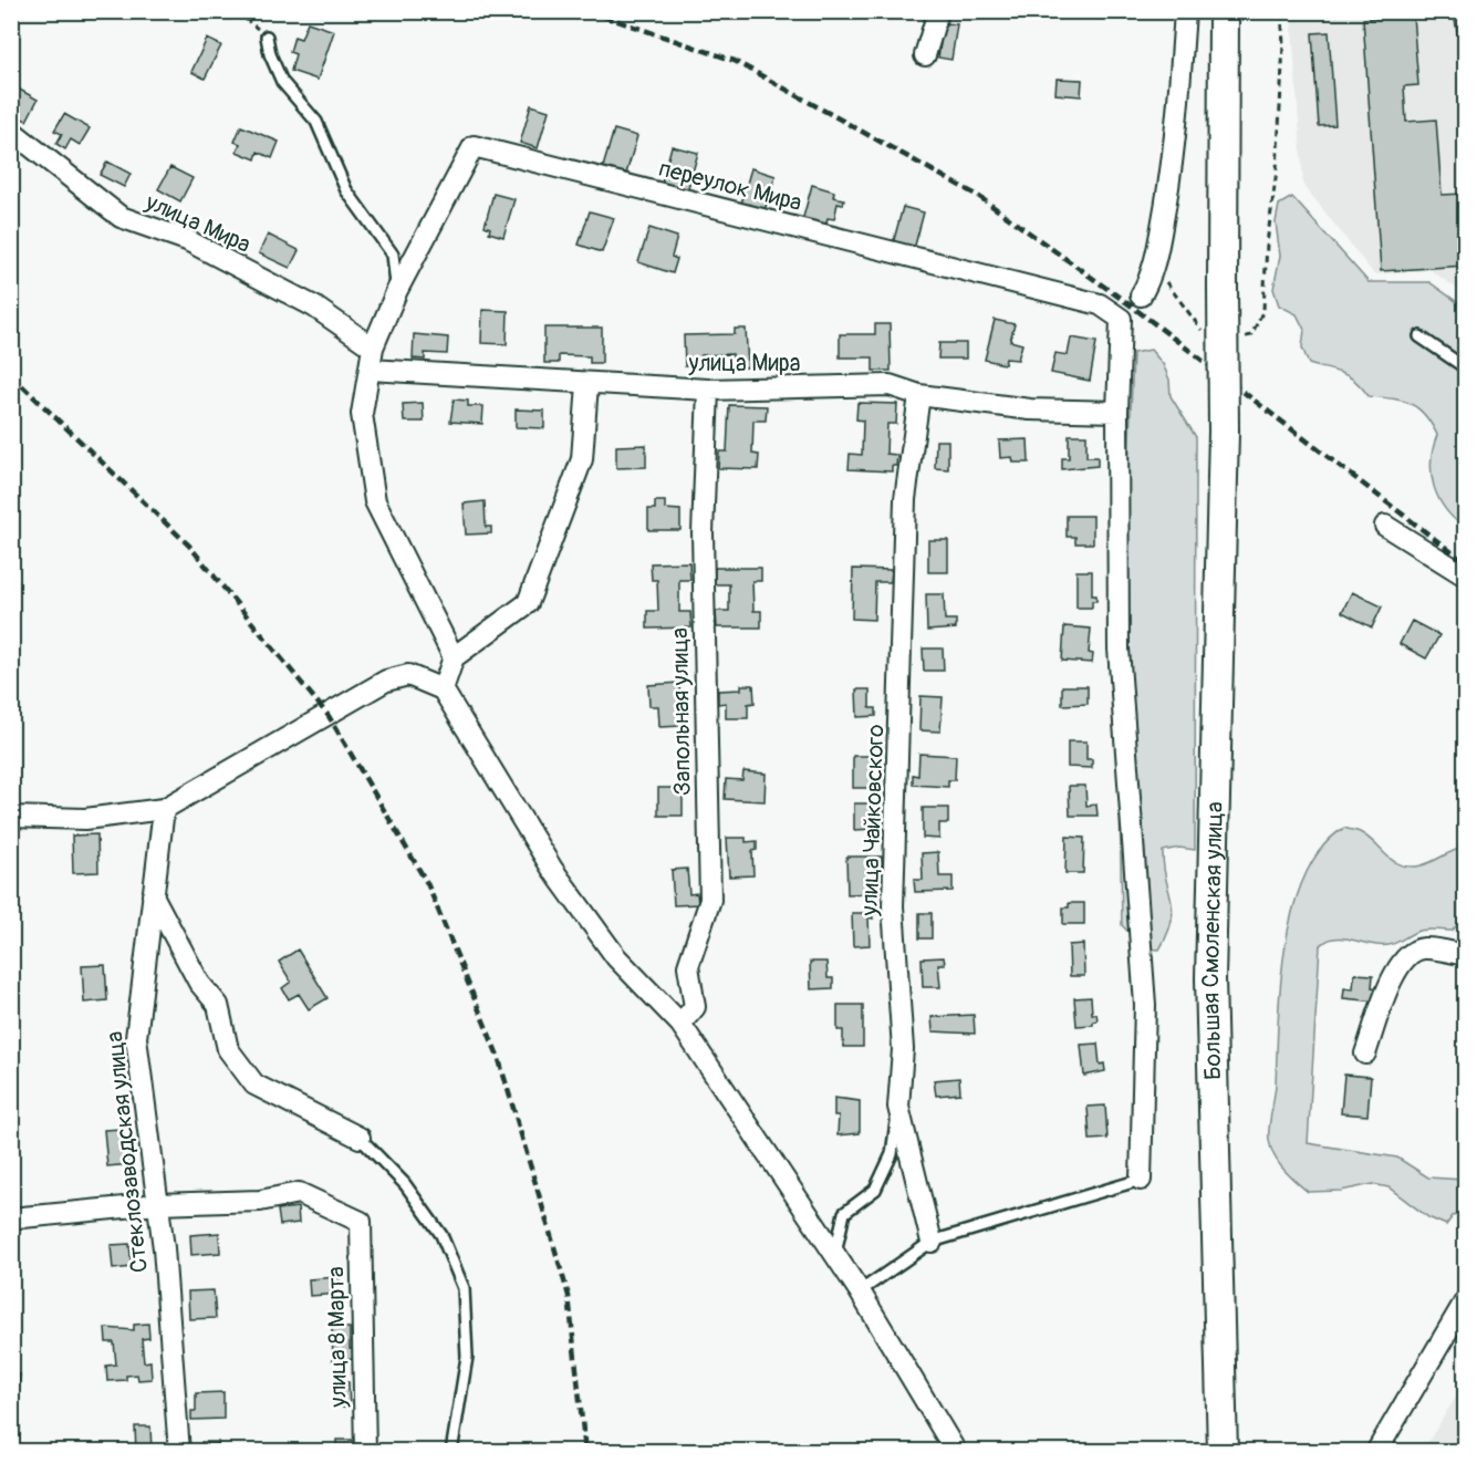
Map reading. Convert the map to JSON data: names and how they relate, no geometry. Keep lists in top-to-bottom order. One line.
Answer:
{"streets":{"main road":["Большая Смоленская улица"],"street":["переулок Мира","улица Мира","Запольная улица","улица Чайковского","Стеклозаводская улица","улица 8 Марта"]},"crossings":[["переулок Мира","улица Мира"],["улица Мира","Запольная улица"],["улица Мира","улица Чайковского"],["Стеклозаводская улица","улица 8 Марта"]]}
